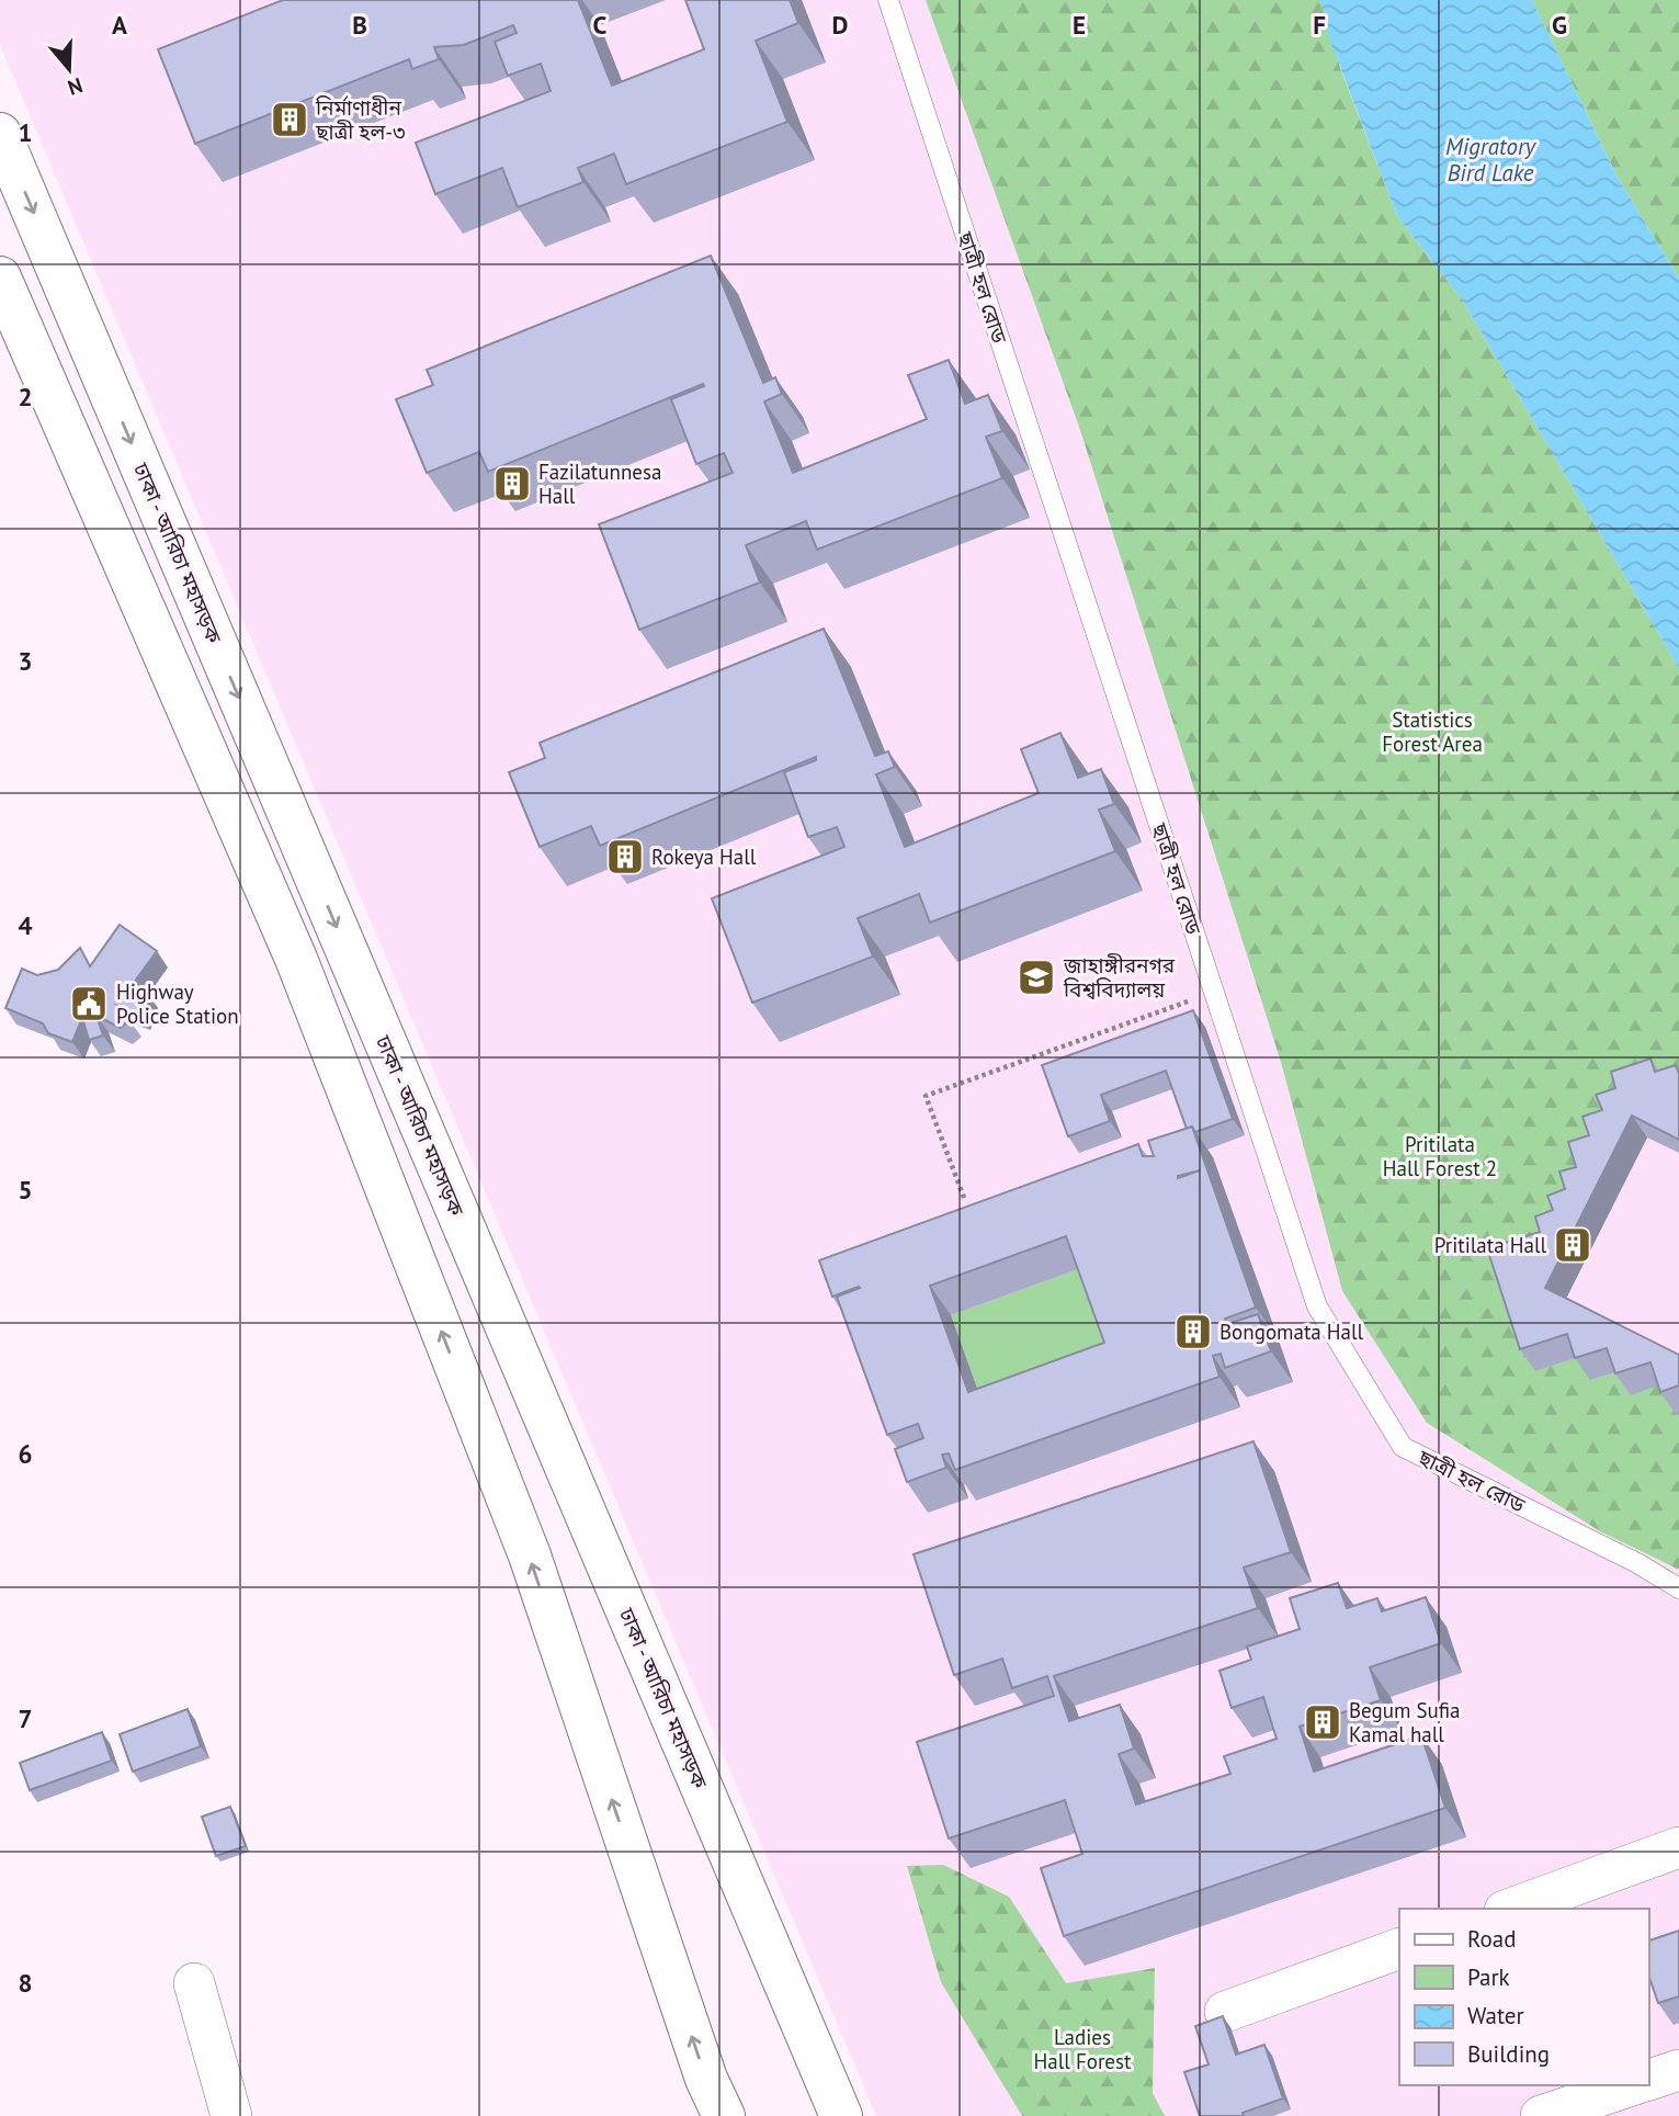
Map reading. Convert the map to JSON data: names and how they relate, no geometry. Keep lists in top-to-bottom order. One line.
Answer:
{"streets":{"highway":["ঢাকা - আরিচা মহাসড়ক"],"lane":["ছাত্রী হল রোড"]},"water":["Migratory Bird Lake"],"parks":["Statistics Forest Area","Pritilata Hall Forest 2","Ladies Hall Forest"],"places":{"building":["নির্মাণাধীন ছাত্রী হল-৩","Fazilatunnesa Hall","Rokeya Hall","Pritilata Hall","Bongomata Hall","Begum Sufia Kamal hall"],"school or university":["জাহাঙ্গীরনগর বিশ্ববিদ্যালয়"],"public building":["Highway Police Station"]},"legend":["Road","Park","Water","Building"],"north":"bottom","grid":{"columns":["A","B","C","D","E","F","G"],"rows":["1","2","3","4","5","6","7","8"]}}
